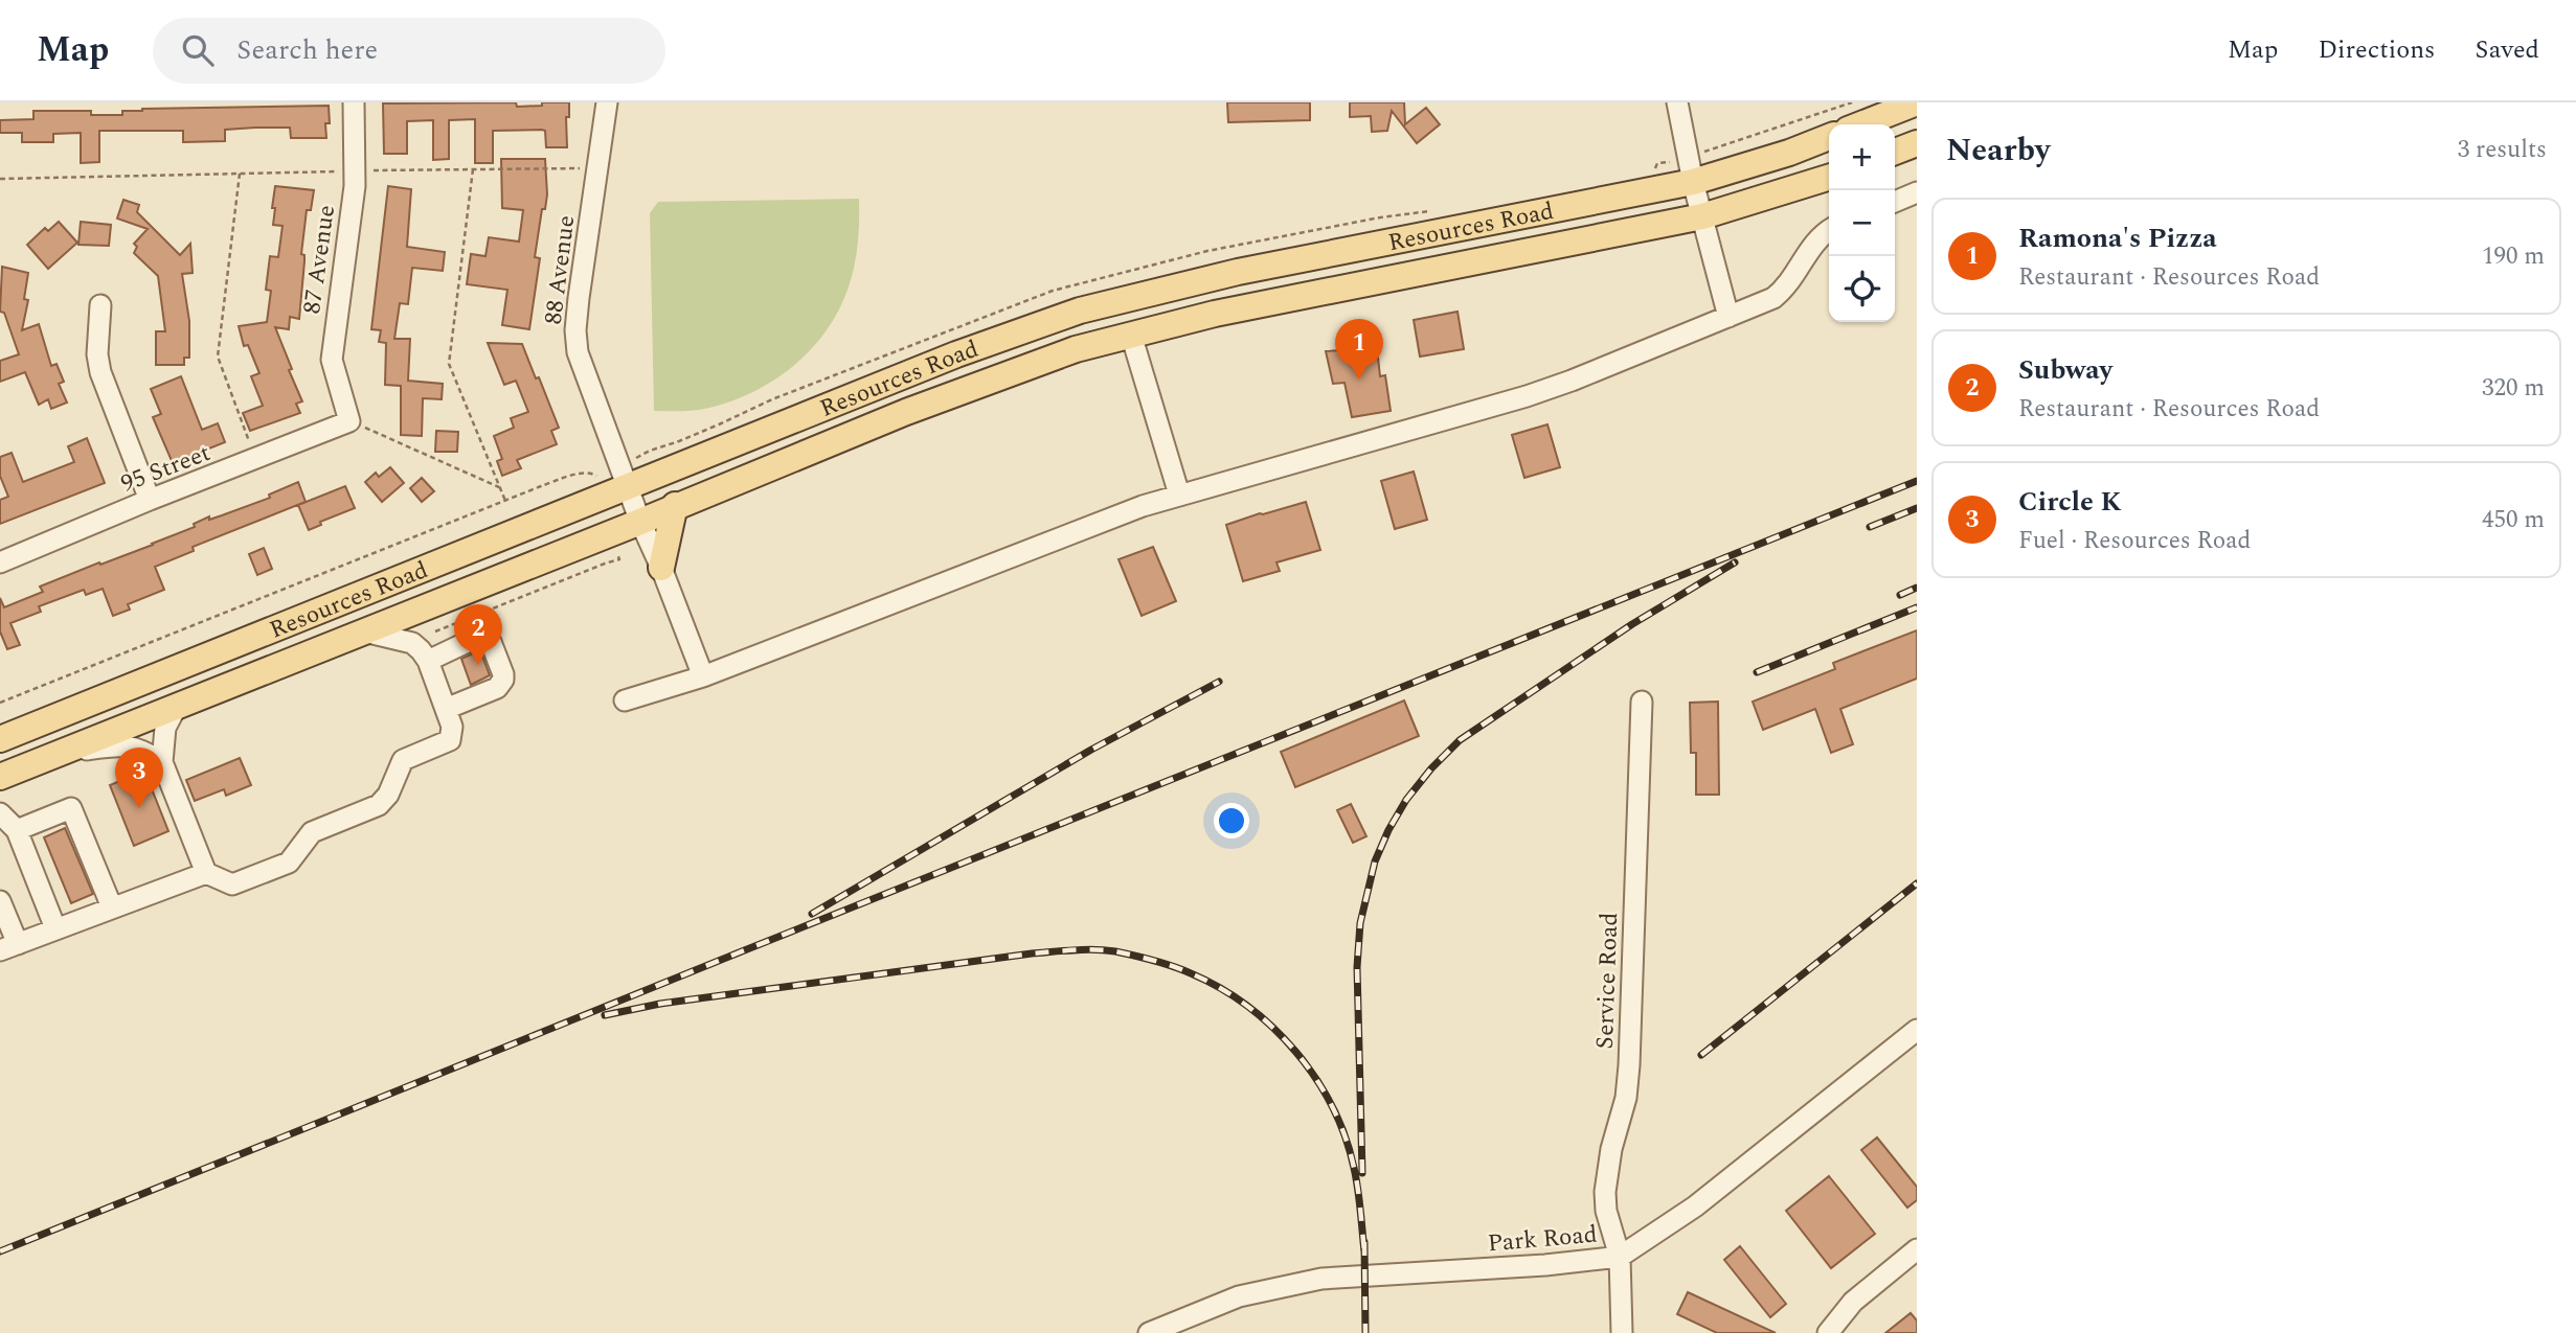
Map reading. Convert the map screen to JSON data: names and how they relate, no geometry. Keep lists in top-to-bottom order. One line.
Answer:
{"streets":{"main road":["Resources Road"],"street":["87 Avenue","88 Avenue","95 Street","Service Road","Park Road"]},"crossings":[["Resources Road","88 Avenue"],["87 Avenue","95 Street"],["Service Road","Park Road"]],"page":{"header":"Map","search":"Search here","nav":["Map","Directions","Saved"],"heading":["Nearby","3 results"],"map_buttons":["+","−"],"list":[{"mark":"1","name":"Ramona's Pizza","note":"Restaurant · Resources Road","value":"190 m"},{"mark":"2","name":"Subway","note":"Restaurant · Resources Road","value":"320 m"},{"mark":"3","name":"Circle K","note":"Fuel · Resources Road","value":"450 m"}],"pins":["1","2","3"]}}
